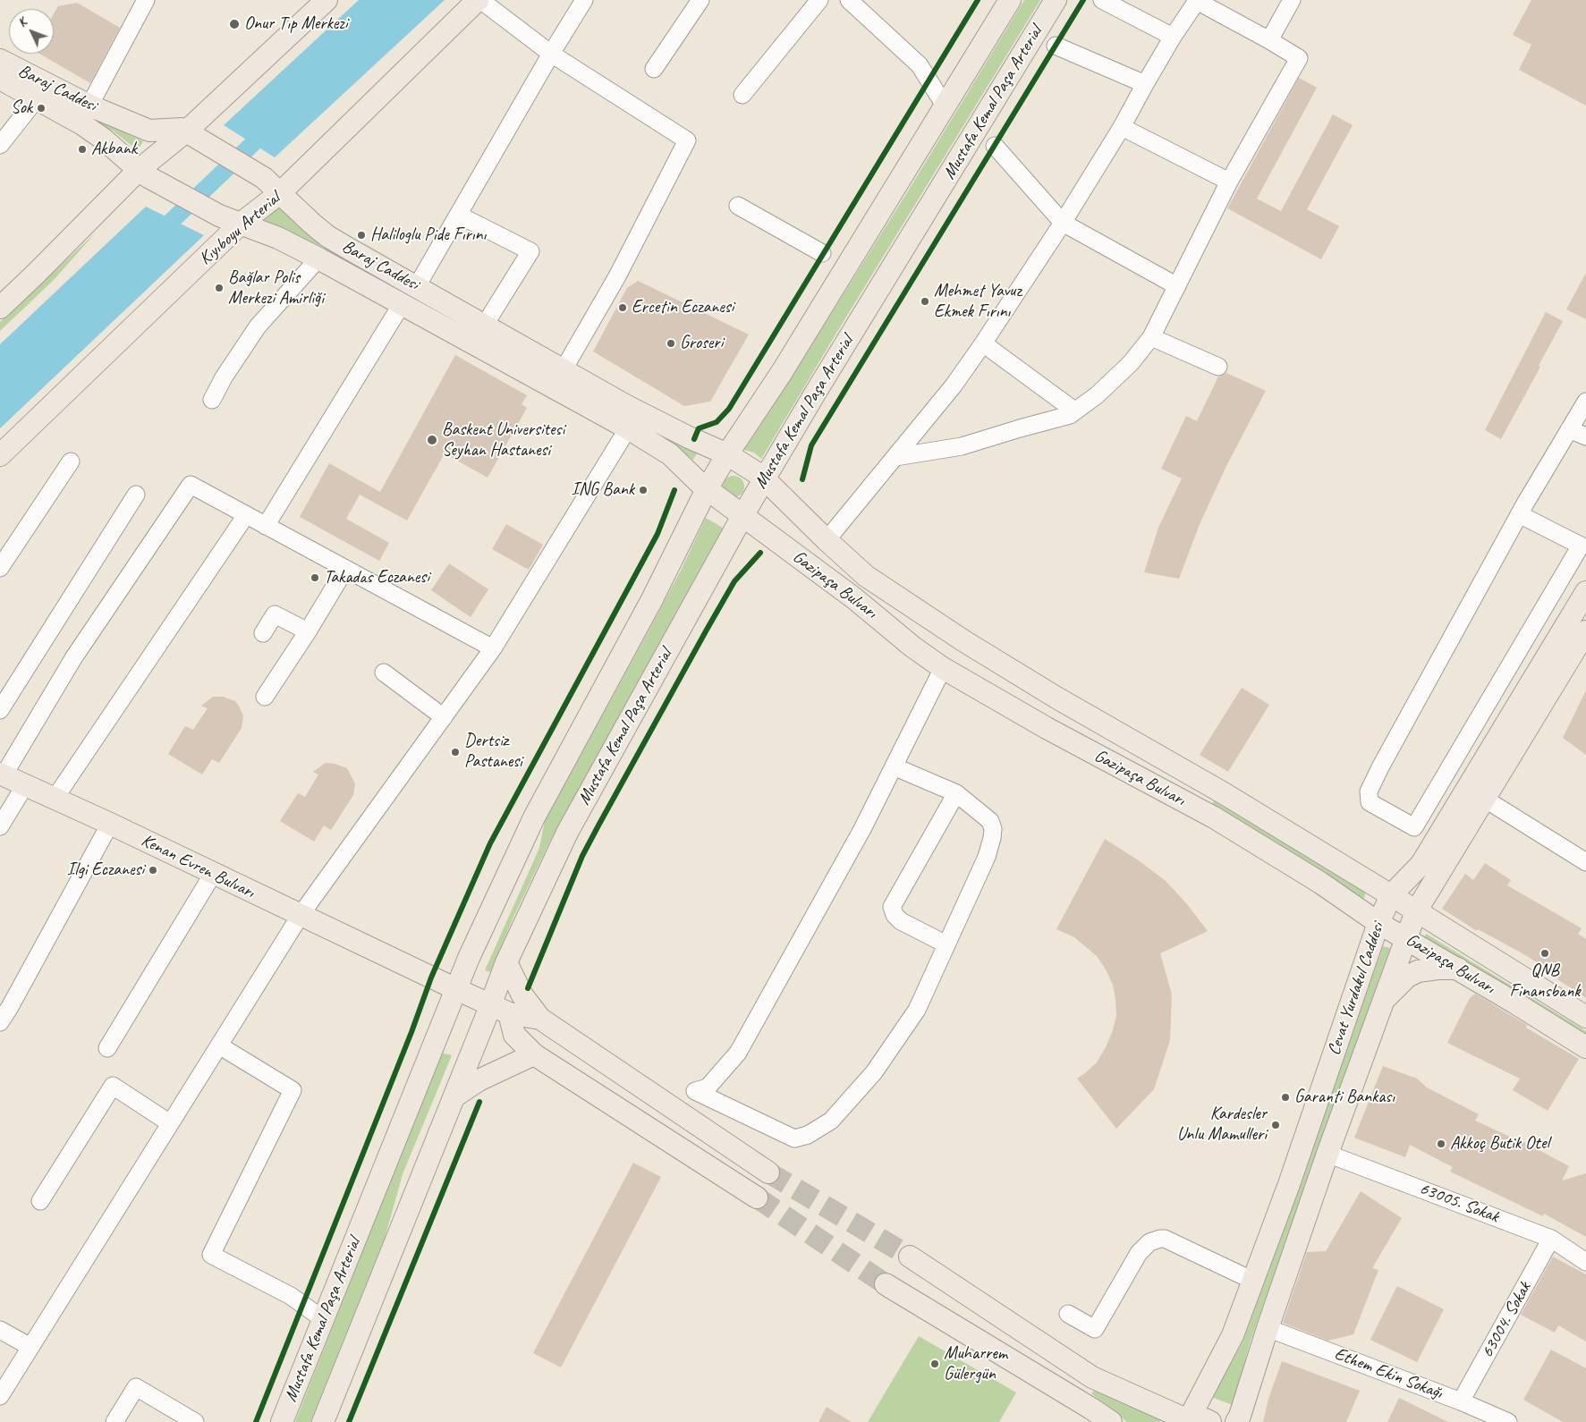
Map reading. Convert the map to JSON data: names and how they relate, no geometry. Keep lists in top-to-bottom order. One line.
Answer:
{"streets":{"main road":["Baraj Caddesi","Mustafa Kemal Paşa Arterial","Kıyıboyu Arterial","Gazipaşa Bulvarı","Kenan Evren Bulvarı","Cevat Yurdakul Caddesi"],"street":["63005. Sokak","63004. Sokak","Ethem Ekin Sokağı"]},"crossings":[["Baraj Caddesi","Mustafa Kemal Paşa Arterial"],["Baraj Caddesi","Kıyıboyu Arterial"],["Baraj Caddesi","Gazipaşa Bulvarı"],["Mustafa Kemal Paşa Arterial","Gazipaşa Bulvarı"],["Mustafa Kemal Paşa Arterial","Kenan Evren Bulvarı"],["Gazipaşa Bulvarı","Cevat Yurdakul Caddesi"],["Cevat Yurdakul Caddesi","63005. Sokak"],["Cevat Yurdakul Caddesi","Ethem Ekin Sokağı"],["63005. Sokak","63004. Sokak"],["63004. Sokak","Ethem Ekin Sokağı"]],"places":["Onur Tıp Merkezi","Sok","Akbank","Haliloglu Pide Fırını","Bağlar Polis Merkezi Amirliği","Mehmet Yavuz Ekmek Fırını","Ercetin Eczanesi","Groseri","Baskent Universitesi Seyhan Hastanesi","ING Bank","Takadas Eczanesi","Dertsiz Pastanesi","Ilgi Eczanesi","QNB Finansbank","Garanti Bankası","Kardesler Unlu Mamulleri","Akkoç Butik Otel","Muharrem Gülergün"],"north":"top left"}
